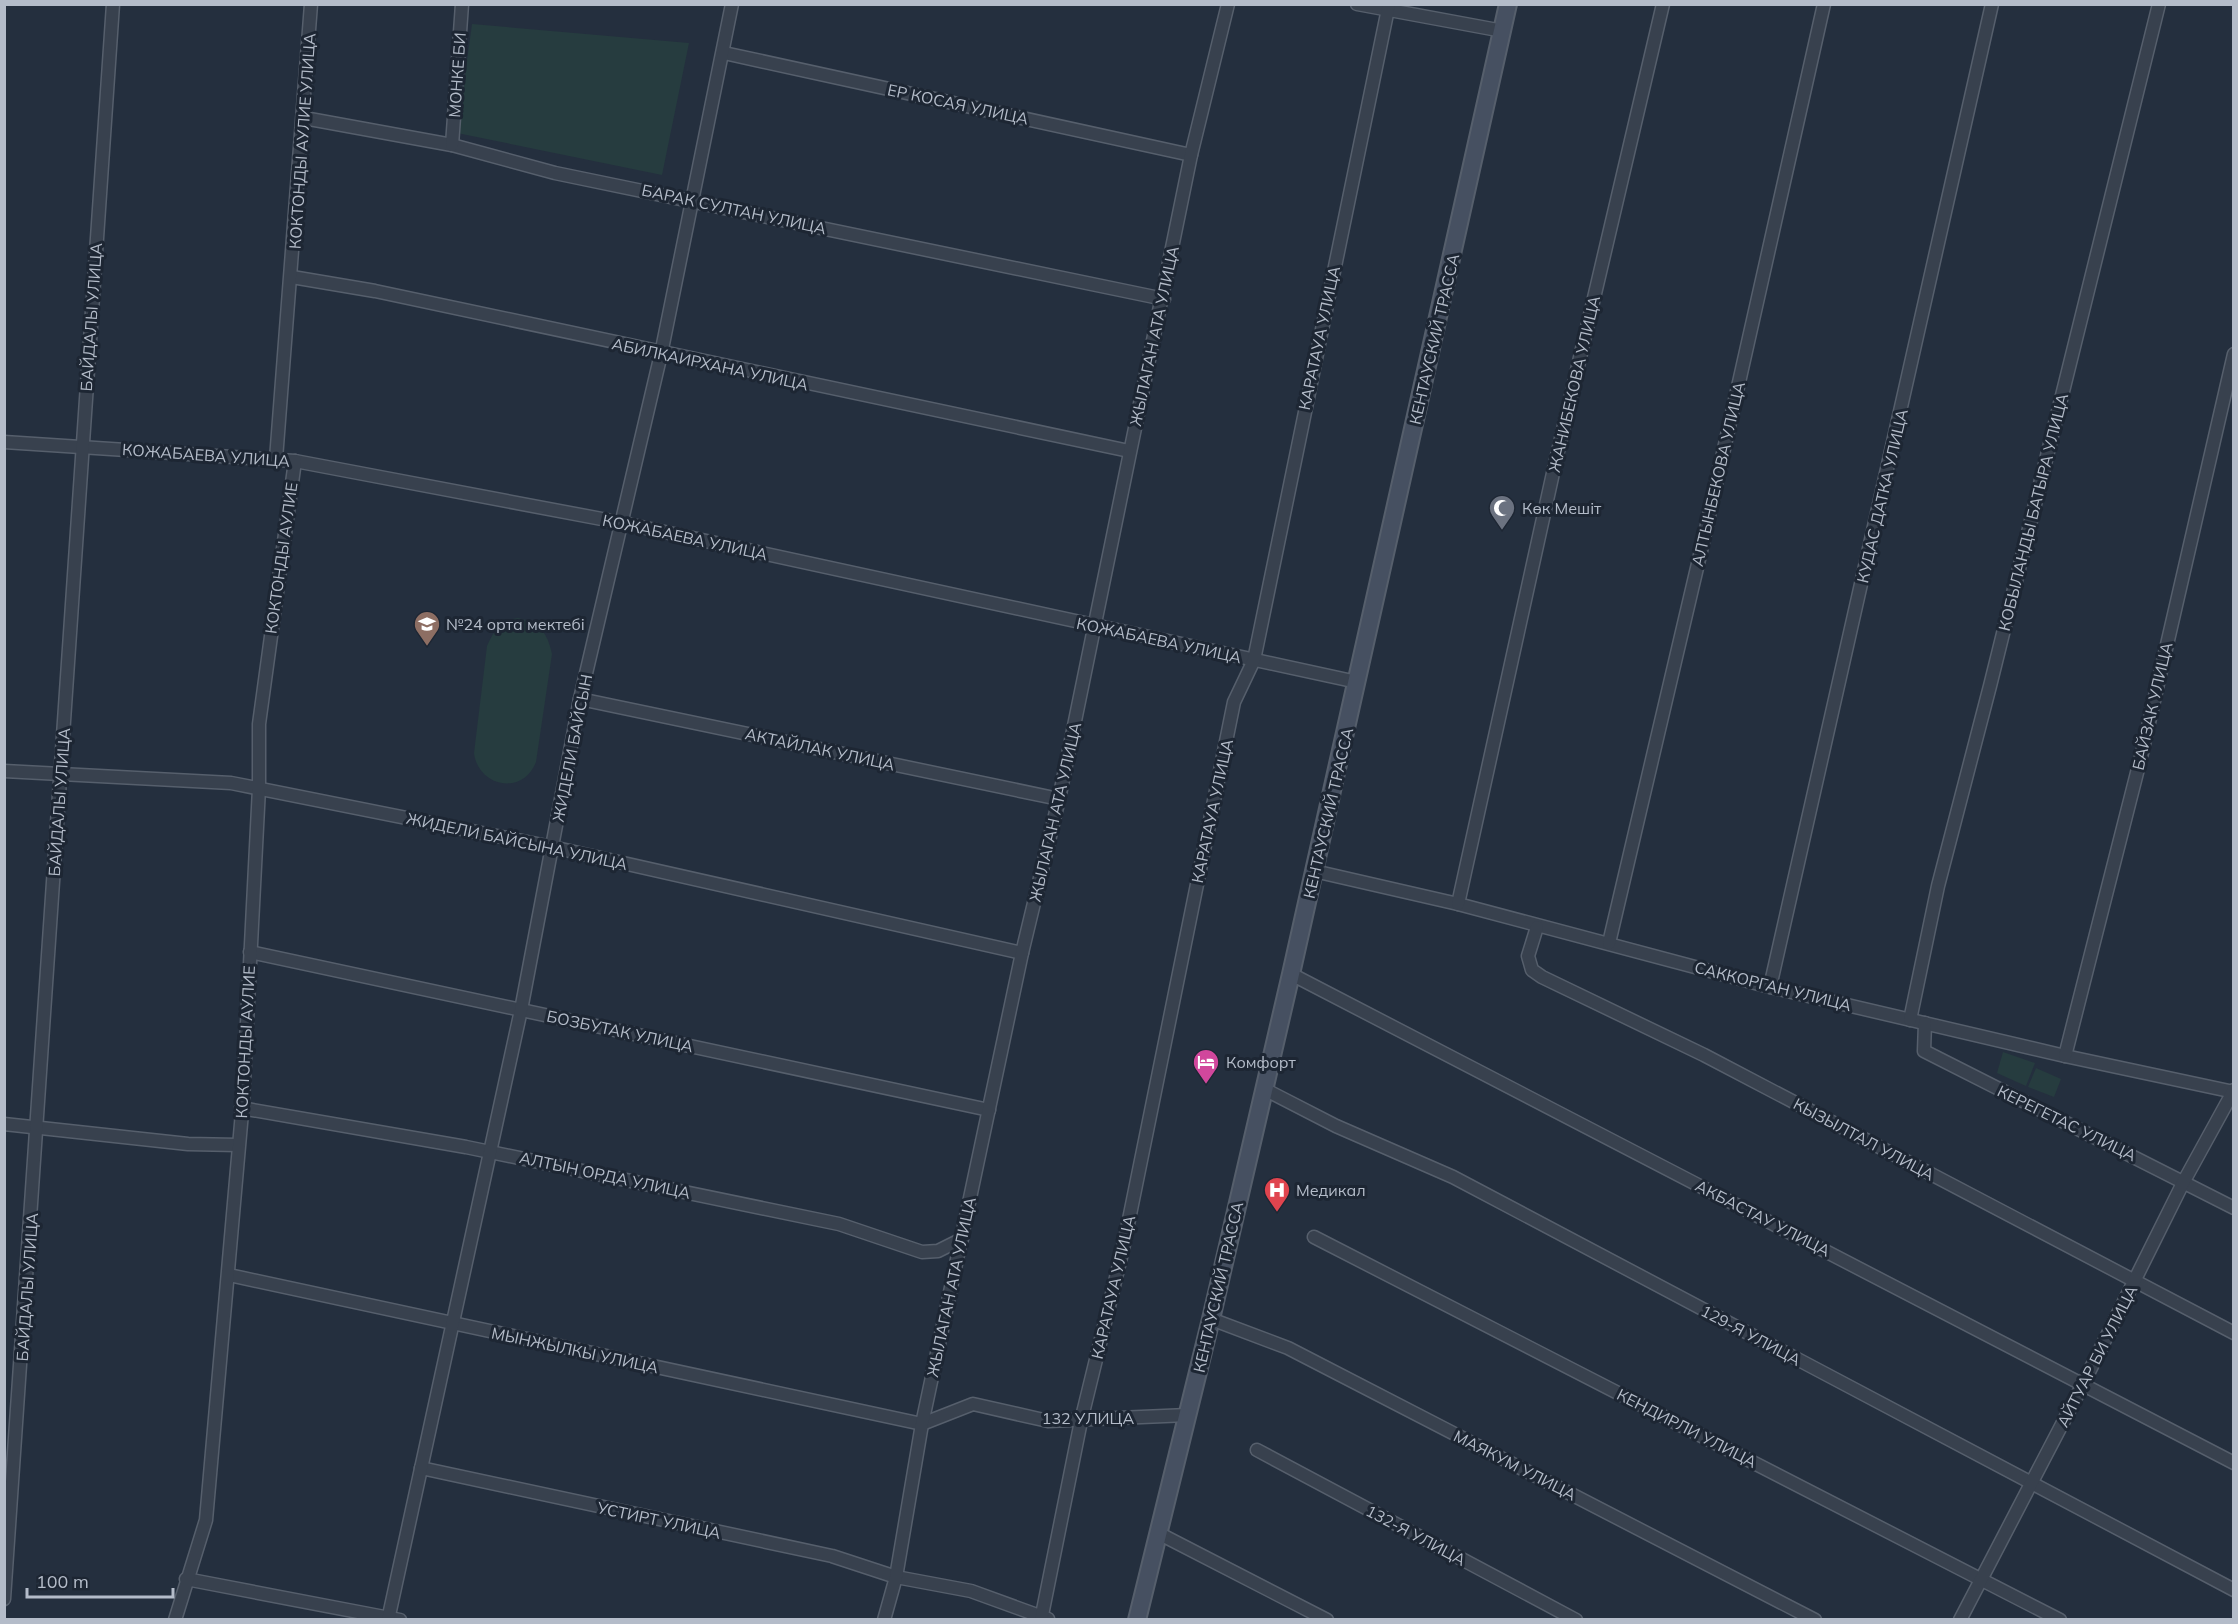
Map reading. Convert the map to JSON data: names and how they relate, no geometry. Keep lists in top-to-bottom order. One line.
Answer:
{"streets":{"main road":["КЕНТАУСКИЙ ТРАССА"],"street":["МОНКЕ БИ","ЕР КОСАЯ УЛИЦА","КОКТОНДЫ АУЛИЕ УЛИЦА","БАРАК СУЛТАН УЛИЦА","БАЙДАЛЫ УЛИЦА","ЖЫЛАГАН АТА УЛИЦА","КАРАТАУА УЛИЦА","АБИЛКАИРХАНА УЛИЦА","ЖАНИБЕКОВА УЛИЦА","КОЖАБАЕВА УЛИЦА","АЛТЫНБЕКОВА УЛИЦА","КУДАС ДАТКА УЛИЦА","КОБЫЛАНДЫ БАТЫРА УЛИЦА","КОКТОНДЫ АУЛИЕ","БАЙЗАК УЛИЦА","ЖИДЕЛИ БАЙСЫН","АКТАЙЛАК УЛИЦА","ЖИДЕЛИ БАЙСЫНА УЛИЦА","САККОРГАН УЛИЦА","БОЗБУТАК УЛИЦА","КЕРЕГЕТАС УЛИЦА","КЫЗЫЛТАЛ УЛИЦА","АЛТЫН ОРДА УЛИЦА","АКБАСТАУ УЛИЦА","129-Я УЛИЦА","МЫНЖЫЛКЫ УЛИЦА","АЙТУАР БИ УЛИЦА","132 УЛИЦА","КЕНДИРЛИ УЛИЦА","МАЯКУМ УЛИЦА","УСТИРТ УЛИЦА","132-Я УЛИЦА"]},"crossings":[["МОНКЕ БИ","БАРАК СУЛТАН УЛИЦА"],["ЕР КОСАЯ УЛИЦА","ЖЫЛАГАН АТА УЛИЦА"],["ЕР КОСАЯ УЛИЦА","ЖИДЕЛИ БАЙСЫН"],["КОКТОНДЫ АУЛИЕ УЛИЦА","БАРАК СУЛТАН УЛИЦА"],["КОКТОНДЫ АУЛИЕ УЛИЦА","АБИЛКАИРХАНА УЛИЦА"],["КОКТОНДЫ АУЛИЕ УЛИЦА","КОЖАБАЕВА УЛИЦА"],["БАРАК СУЛТАН УЛИЦА","ЖЫЛАГАН АТА УЛИЦА"],["БАРАК СУЛТАН УЛИЦА","ЖИДЕЛИ БАЙСЫН"],["БАЙДАЛЫ УЛИЦА","КОЖАБАЕВА УЛИЦА"],["БАЙДАЛЫ УЛИЦА","ЖИДЕЛИ БАЙСЫНА УЛИЦА"],["ЖЫЛАГАН АТА УЛИЦА","АБИЛКАИРХАНА УЛИЦА"],["ЖЫЛАГАН АТА УЛИЦА","КОЖАБАЕВА УЛИЦА"],["ЖЫЛАГАН АТА УЛИЦА","АКТАЙЛАК УЛИЦА"],["ЖЫЛАГАН АТА УЛИЦА","ЖИДЕЛИ БАЙСЫНА УЛИЦА"],["ЖЫЛАГАН АТА УЛИЦА","БОЗБУТАК УЛИЦА"],["ЖЫЛАГАН АТА УЛИЦА","АЛТЫН ОРДА УЛИЦА"],["ЖЫЛАГАН АТА УЛИЦА","МЫНЖЫЛКЫ УЛИЦА"],["ЖЫЛАГАН АТА УЛИЦА","132 УЛИЦА"],["ЖЫЛАГАН АТА УЛИЦА","УСТИРТ УЛИЦА"],["КАРАТАУА УЛИЦА","КОЖАБАЕВА УЛИЦА"],["КАРАТАУА УЛИЦА","132 УЛИЦА"],["КАРАТАУА УЛИЦА","УСТИРТ УЛИЦА"],["КЕНТАУСКИЙ ТРАССА","КОЖАБАЕВА УЛИЦА"],["КЕНТАУСКИЙ ТРАССА","САККОРГАН УЛИЦА"],["КЕНТАУСКИЙ ТРАССА","АКБАСТАУ УЛИЦА"],["КЕНТАУСКИЙ ТРАССА","129-Я УЛИЦА"],["КЕНТАУСКИЙ ТРАССА","132 УЛИЦА"],["КЕНТАУСКИЙ ТРАССА","МАЯКУМ УЛИЦА"],["АБИЛКАИРХАНА УЛИЦА","ЖИДЕЛИ БАЙСЫН"],["ЖАНИБЕКОВА УЛИЦА","САККОРГАН УЛИЦА"],["КОЖАБАЕВА УЛИЦА","КОКТОНДЫ АУЛИЕ"],["КОЖАБАЕВА УЛИЦА","ЖИДЕЛИ БАЙСЫН"],["АЛТЫНБЕКОВА УЛИЦА","САККОРГАН УЛИЦА"],["КУДАС ДАТКА УЛИЦА","САККОРГАН УЛИЦА"],["КОБЫЛАНДЫ БАТЫРА УЛИЦА","САККОРГАН УЛИЦА"],["КОКТОНДЫ АУЛИЕ","ЖИДЕЛИ БАЙСЫНА УЛИЦА"],["КОКТОНДЫ АУЛИЕ","БОЗБУТАК УЛИЦА"],["КОКТОНДЫ АУЛИЕ","АЛТЫН ОРДА УЛИЦА"],["КОКТОНДЫ АУЛИЕ","МЫНЖЫЛКЫ УЛИЦА"],["БАЙЗАК УЛИЦА","САККОРГАН УЛИЦА"],["ЖИДЕЛИ БАЙСЫН","АКТАЙЛАК УЛИЦА"],["ЖИДЕЛИ БАЙСЫН","ЖИДЕЛИ БАЙСЫНА УЛИЦА"],["ЖИДЕЛИ БАЙСЫН","БОЗБУТАК УЛИЦА"],["ЖИДЕЛИ БАЙСЫН","АЛТЫН ОРДА УЛИЦА"],["ЖИДЕЛИ БАЙСЫН","МЫНЖЫЛКЫ УЛИЦА"],["ЖИДЕЛИ БАЙСЫН","УСТИРТ УЛИЦА"],["САККОРГАН УЛИЦА","КЕРЕГЕТАС УЛИЦА"],["САККОРГАН УЛИЦА","КЫЗЫЛТАЛ УЛИЦА"],["САККОРГАН УЛИЦА","АЙТУАР БИ УЛИЦА"],["КЕРЕГЕТАС УЛИЦА","АЙТУАР БИ УЛИЦА"],["КЫЗЫЛТАЛ УЛИЦА","АЙТУАР БИ УЛИЦА"],["АКБАСТАУ УЛИЦА","АЙТУАР БИ УЛИЦА"],["129-Я УЛИЦА","АЙТУАР БИ УЛИЦА"],["МЫНЖЫЛКЫ УЛИЦА","132 УЛИЦА"],["АЙТУАР БИ УЛИЦА","КЕНДИРЛИ УЛИЦА"]],"places":{"mosque":["Көк Мешіт"],"school or university":["№24 орта мектебі"],"hotel":["Комфорт"],"hospital":["Медикал"]},"scale_bar":"100 m"}
